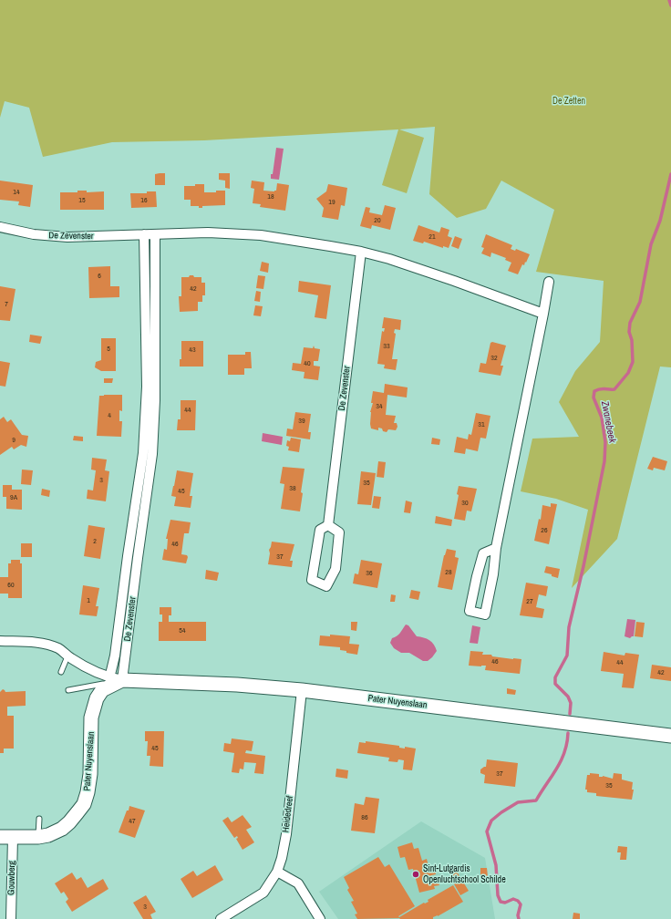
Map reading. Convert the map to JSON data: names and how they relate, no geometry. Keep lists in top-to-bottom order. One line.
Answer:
{"streets":{"street":["De Zevenster","Pater Nuyenslaan","Heidedreef","Gouwberg"]},"crossings":[["De Zevenster","Pater Nuyenslaan"],["Pater Nuyenslaan","Heidedreef"],["Pater Nuyenslaan","Gouwberg"]],"water":["Zwanebeek"],"parks":["De Zetten"],"places":["Sint-Lutgardis Openluchtschool Schilde"],"house_numbers":["14","18","15","16","19","20","21","6","42","7","33","5","43","32","40","34","44","4","39","31","9","3","35","38","45","9A","30","26","2","46","37","28","36","60","1","27","54","46","44","42","45","37","35","86","47","3"]}
